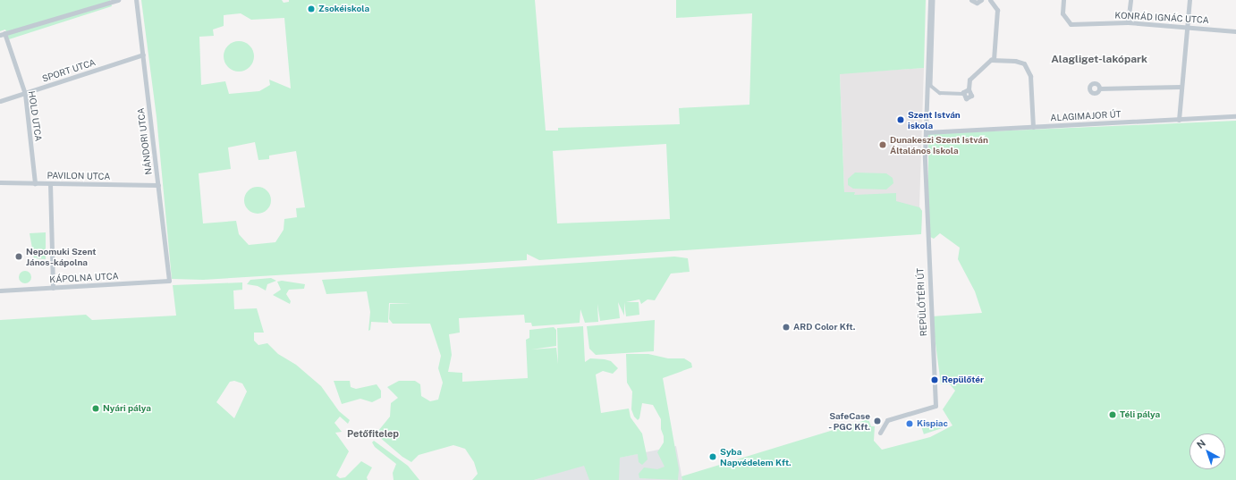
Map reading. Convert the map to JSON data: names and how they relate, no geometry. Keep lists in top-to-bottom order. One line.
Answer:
{"streets":{"street":["KONRÁD IGNÁC UTCA","SPORT UTCA","HOLD UTCA","ALAGIMAJOR ÚT","NÁNDORI UTCA","PAVILON UTCA","KÁPOLNA UTCA","REPÜLŐTÉRI ÚT"]},"crossings":[["SPORT UTCA","HOLD UTCA"],["SPORT UTCA","NÁNDORI UTCA"],["HOLD UTCA","PAVILON UTCA"],["NÁNDORI UTCA","PAVILON UTCA"],["NÁNDORI UTCA","KÁPOLNA UTCA"]],"districts":["Alagliget-lakópark","Petőfitelep"],"places":["Zsokéiskola","Szent István iskola","Dunakeszi Szent István Általános Iskola","Nepomuki Szent János-kápolna","ARD Color Kft.","Repülőtér","Nyári pálya","Téli pálya","SafeCase - PGC Kft.","Kispiac","Syba Napvédelem Kft."],"north":"top left"}
